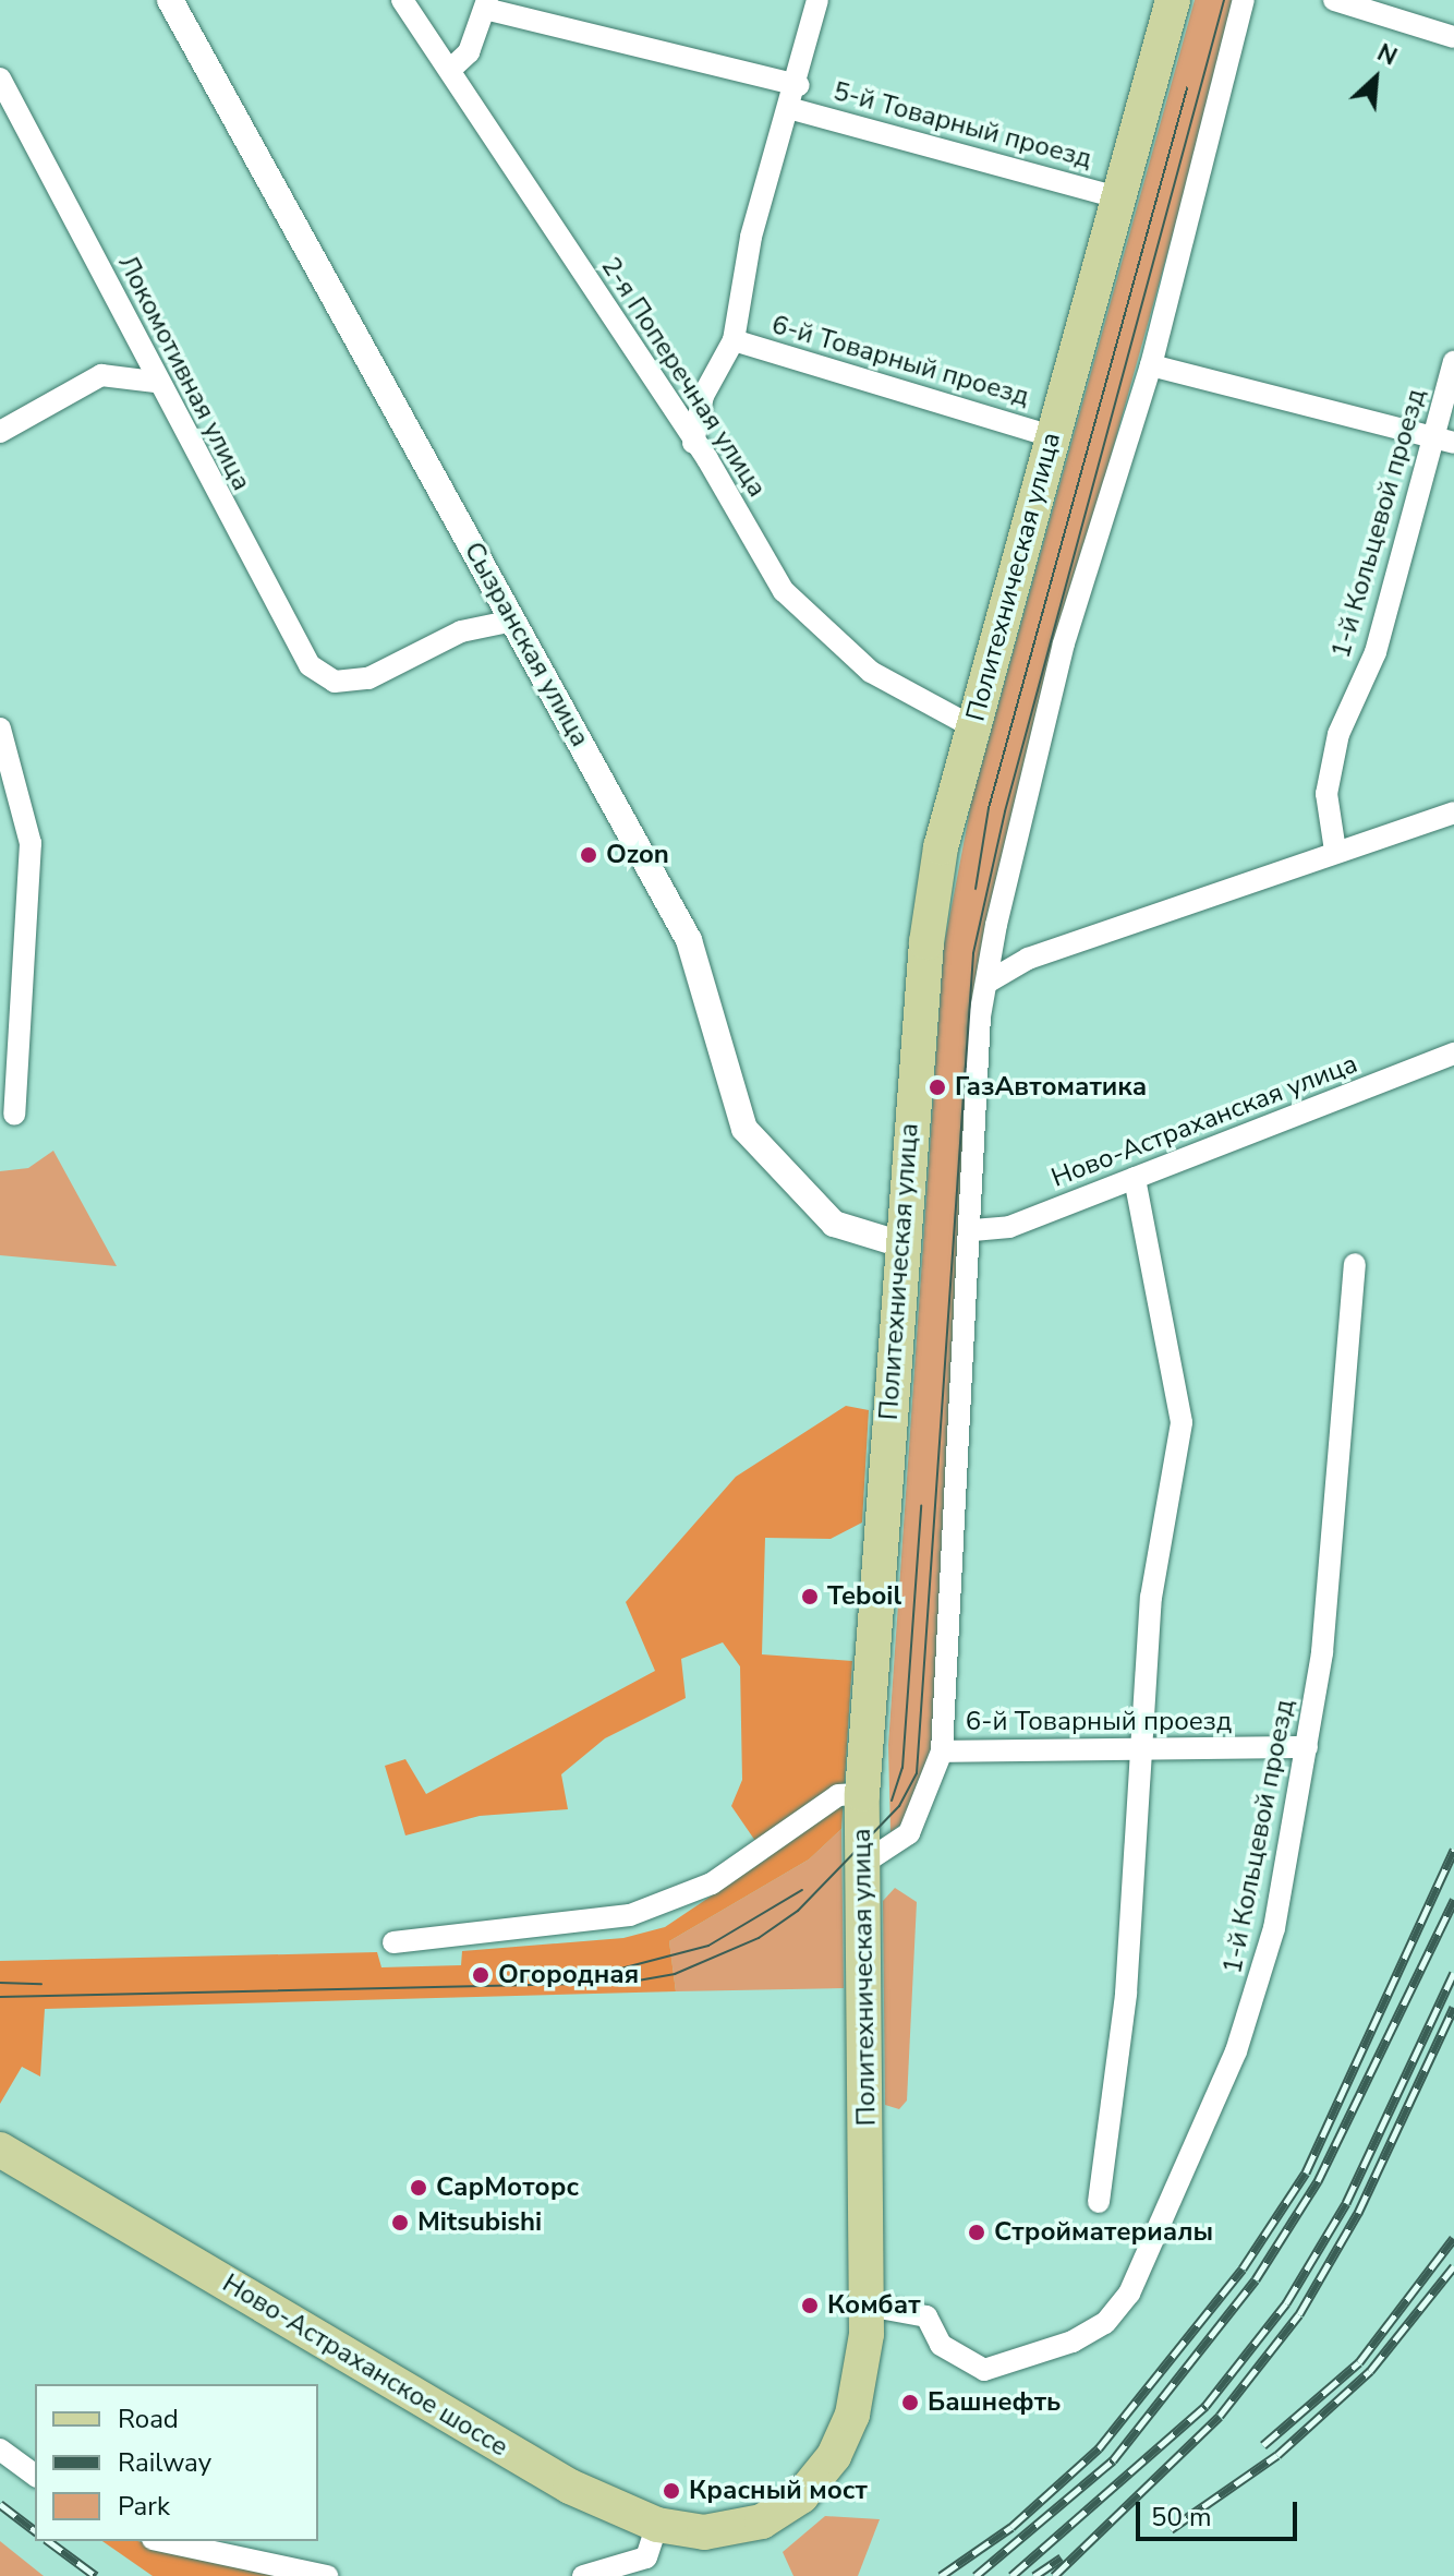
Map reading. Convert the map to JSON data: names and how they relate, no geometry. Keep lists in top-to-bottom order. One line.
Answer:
{"streets":{"main road":["Политехническая улица","Ново-Астраханское шоссе"],"street":["5-й Товарный проезд","6-й Товарный проезд","Локомотивная улица","2-я Поперечная улица","1-й Кольцевой проезд","Сызранская улица","Ново-Астраханская улица"]},"crossings":[["5-й Товарный проезд","Политехническая улица"],["6-й Товарный проезд","1-й Кольцевой проезд"],["6-й Товарный проезд","Политехническая улица"],["Локомотивная улица","Сызранская улица"],["2-я Поперечная улица","Политехническая улица"],["1-й Кольцевой проезд","Политехническая улица"],["Политехническая улица","Сызранская улица"],["Политехническая улица","Ново-Астраханское шоссе"]],"places":["Ozon","ГазАвтоматика","Teboil","Огородная","СарМоторс","Mitsubishi","Стройматериалы","Комбат","Башнефть","Красный мост"],"legend":["Road","Railway","Park"],"scale_bar":"50 m","north":"top right"}
